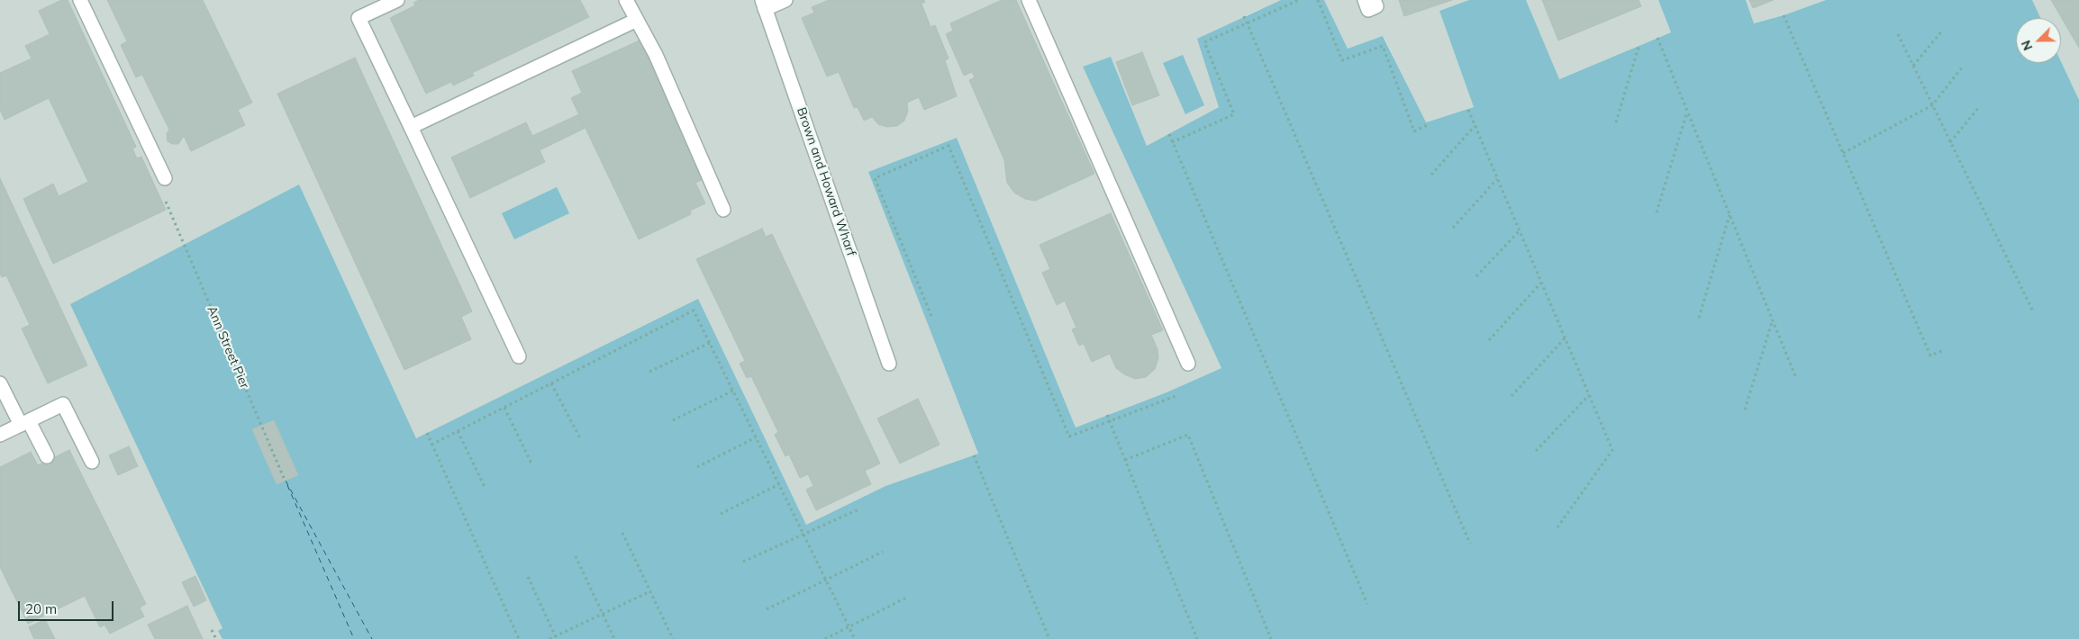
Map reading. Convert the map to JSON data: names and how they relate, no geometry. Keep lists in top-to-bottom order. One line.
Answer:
{"streets":{"street":["Brown and Howard Wharf"],"path":["Ann Street Pier"]},"scale_bar":"20 m","north":"bottom left"}
